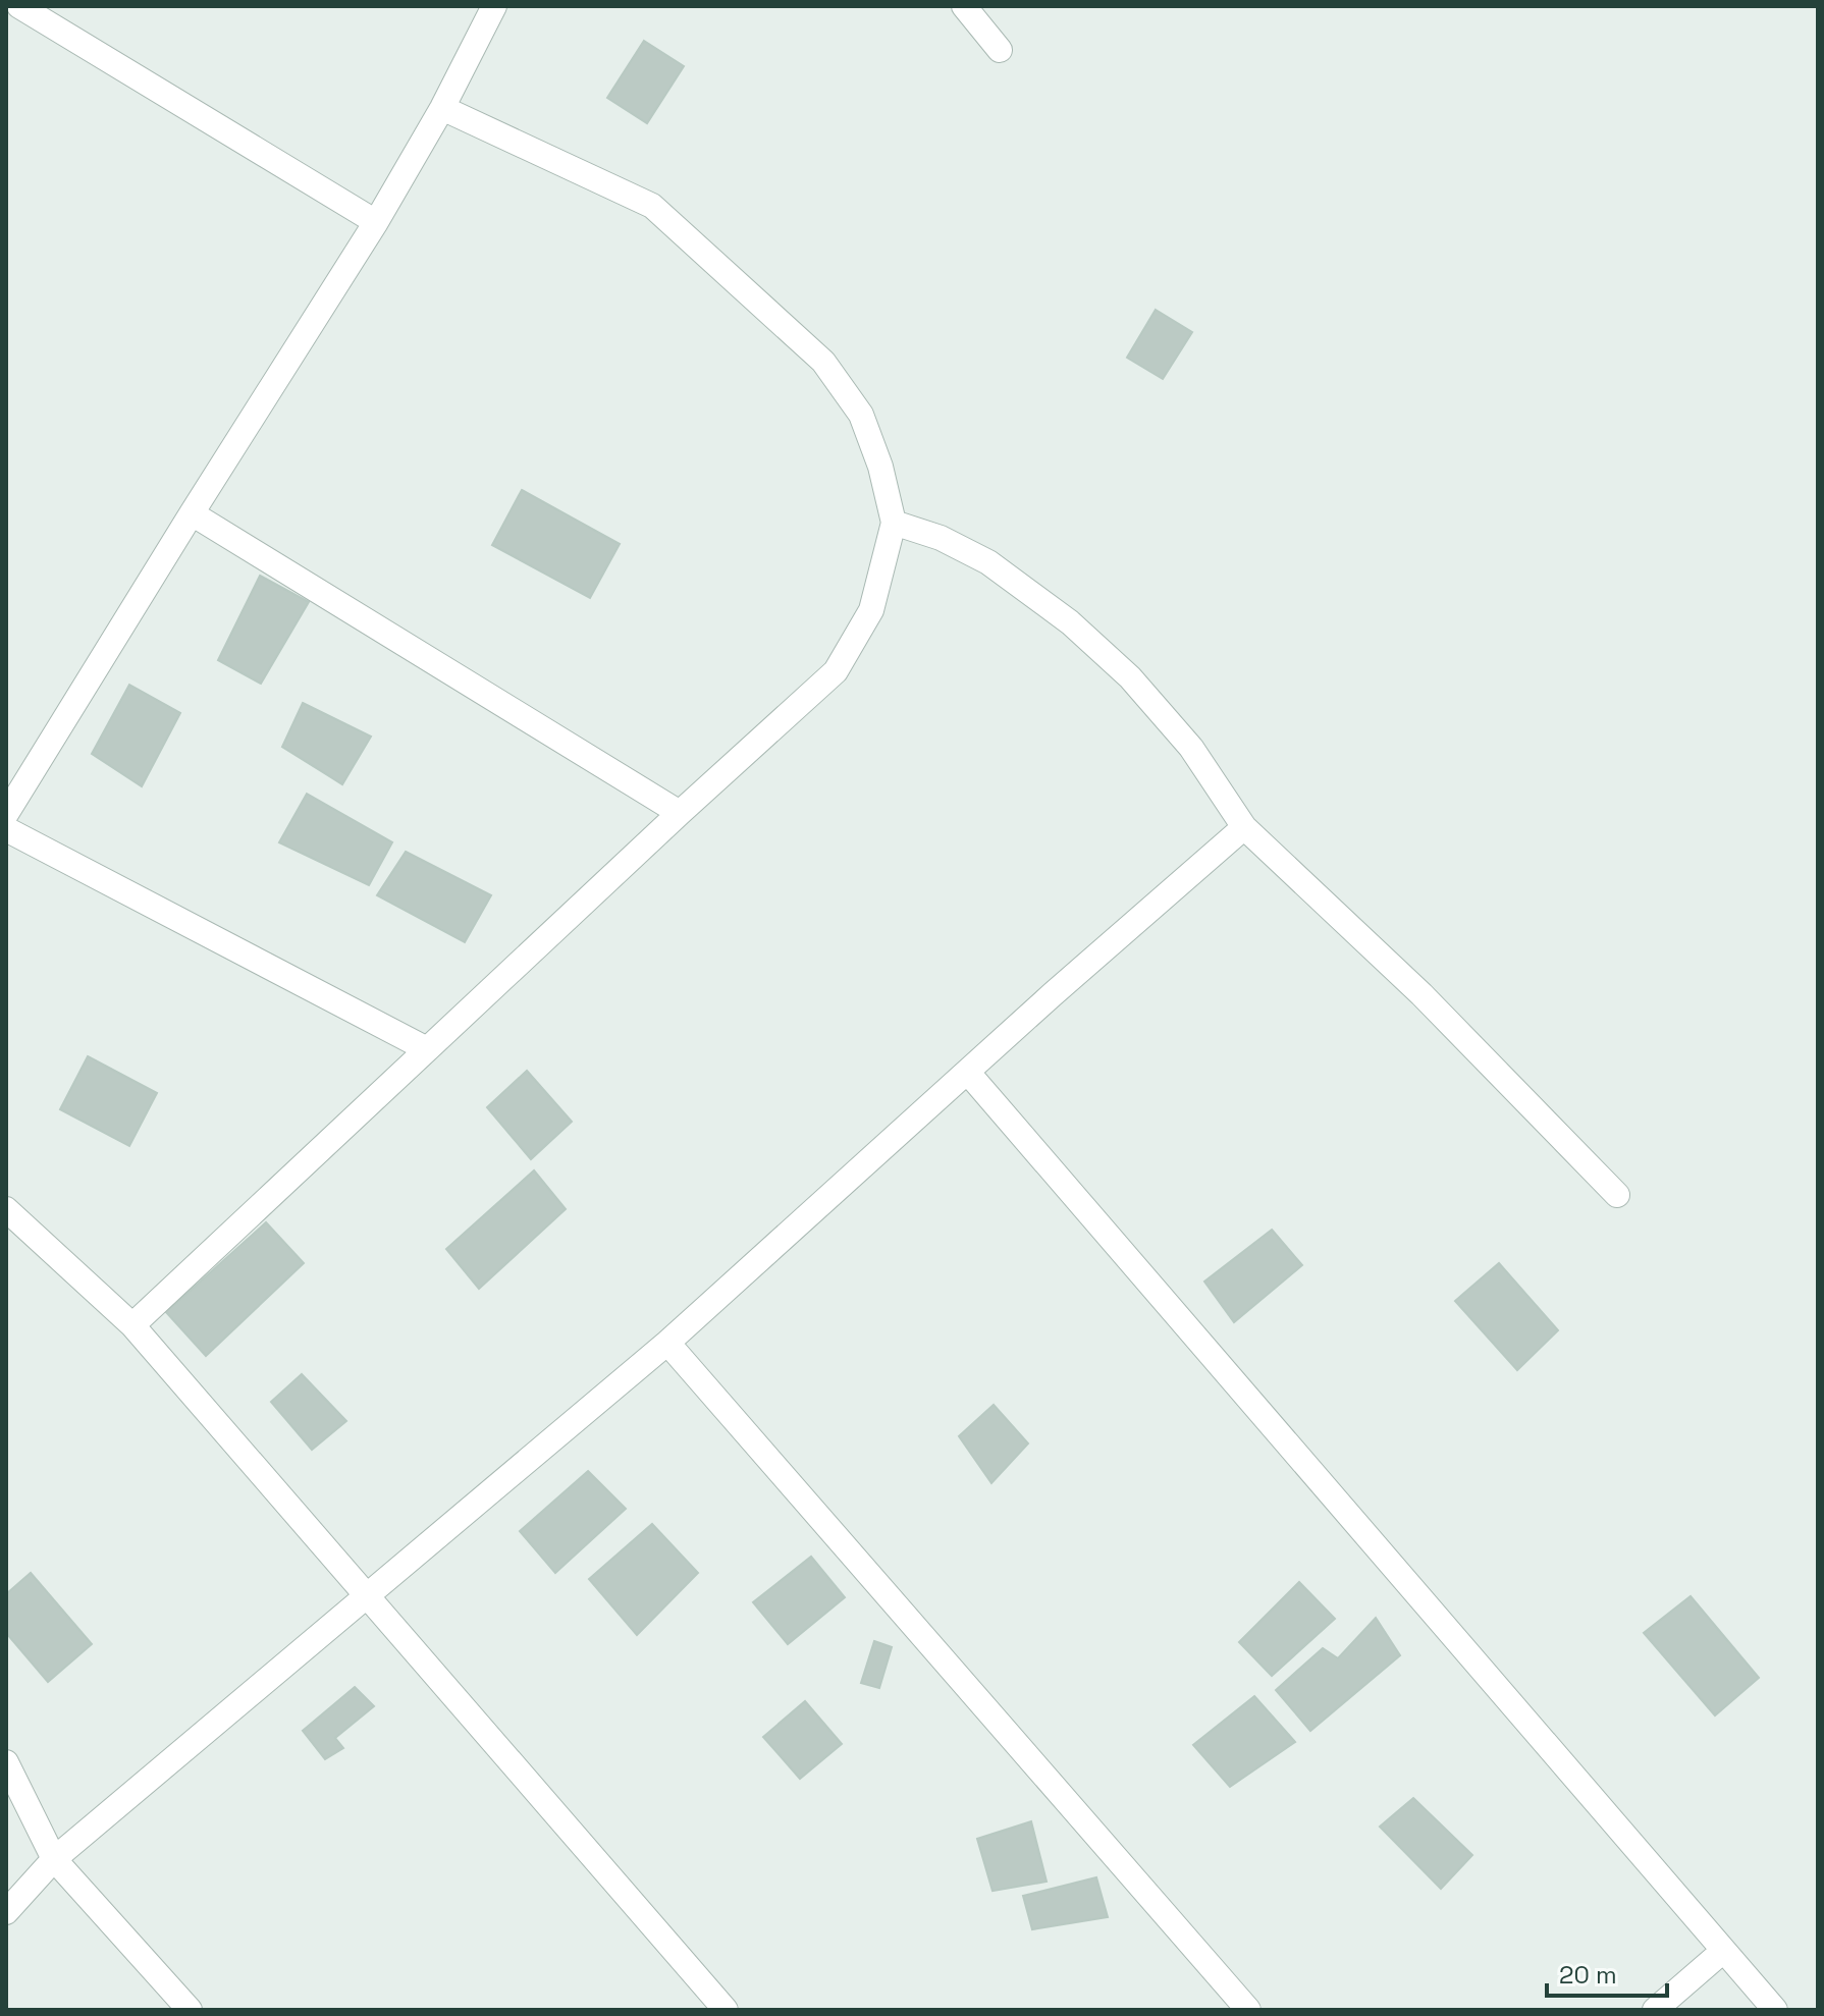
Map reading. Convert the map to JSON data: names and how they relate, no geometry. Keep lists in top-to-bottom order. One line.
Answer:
{"scale_bar":"20 m"}
